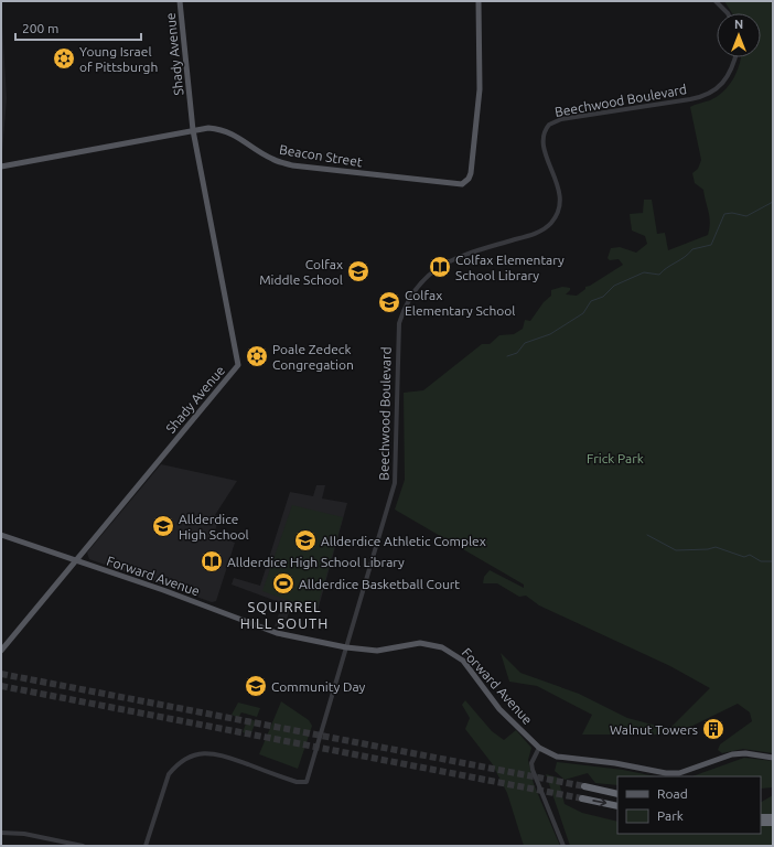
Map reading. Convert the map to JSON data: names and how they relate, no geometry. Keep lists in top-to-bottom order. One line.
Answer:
{"streets":{"main road":["Shady Avenue","Beacon Street","Forward Avenue"],"street":["Beechwood Boulevard"]},"crossings":[["Shady Avenue","Beacon Street"],["Shady Avenue","Forward Avenue"],["Beechwood Boulevard","Forward Avenue"]],"districts":["SQUIRREL HILL SOUTH"],"parks":["Frick Park"],"places":{"synagogue":["Young Israel of Pittsburgh","Poale Zedeck Congregation"],"library":["Colfax Elementary School Library","Allderdice High School Library"],"school or university":["Colfax Middle School","Colfax Elementary School","Allderdice High School","Allderdice Athletic Complex","Community Day"],"sports":["Allderdice Basketball Court"],"building":["Walnut Towers"]},"legend":["Road","Park"],"scale_bar":"200 m","north":"top"}
